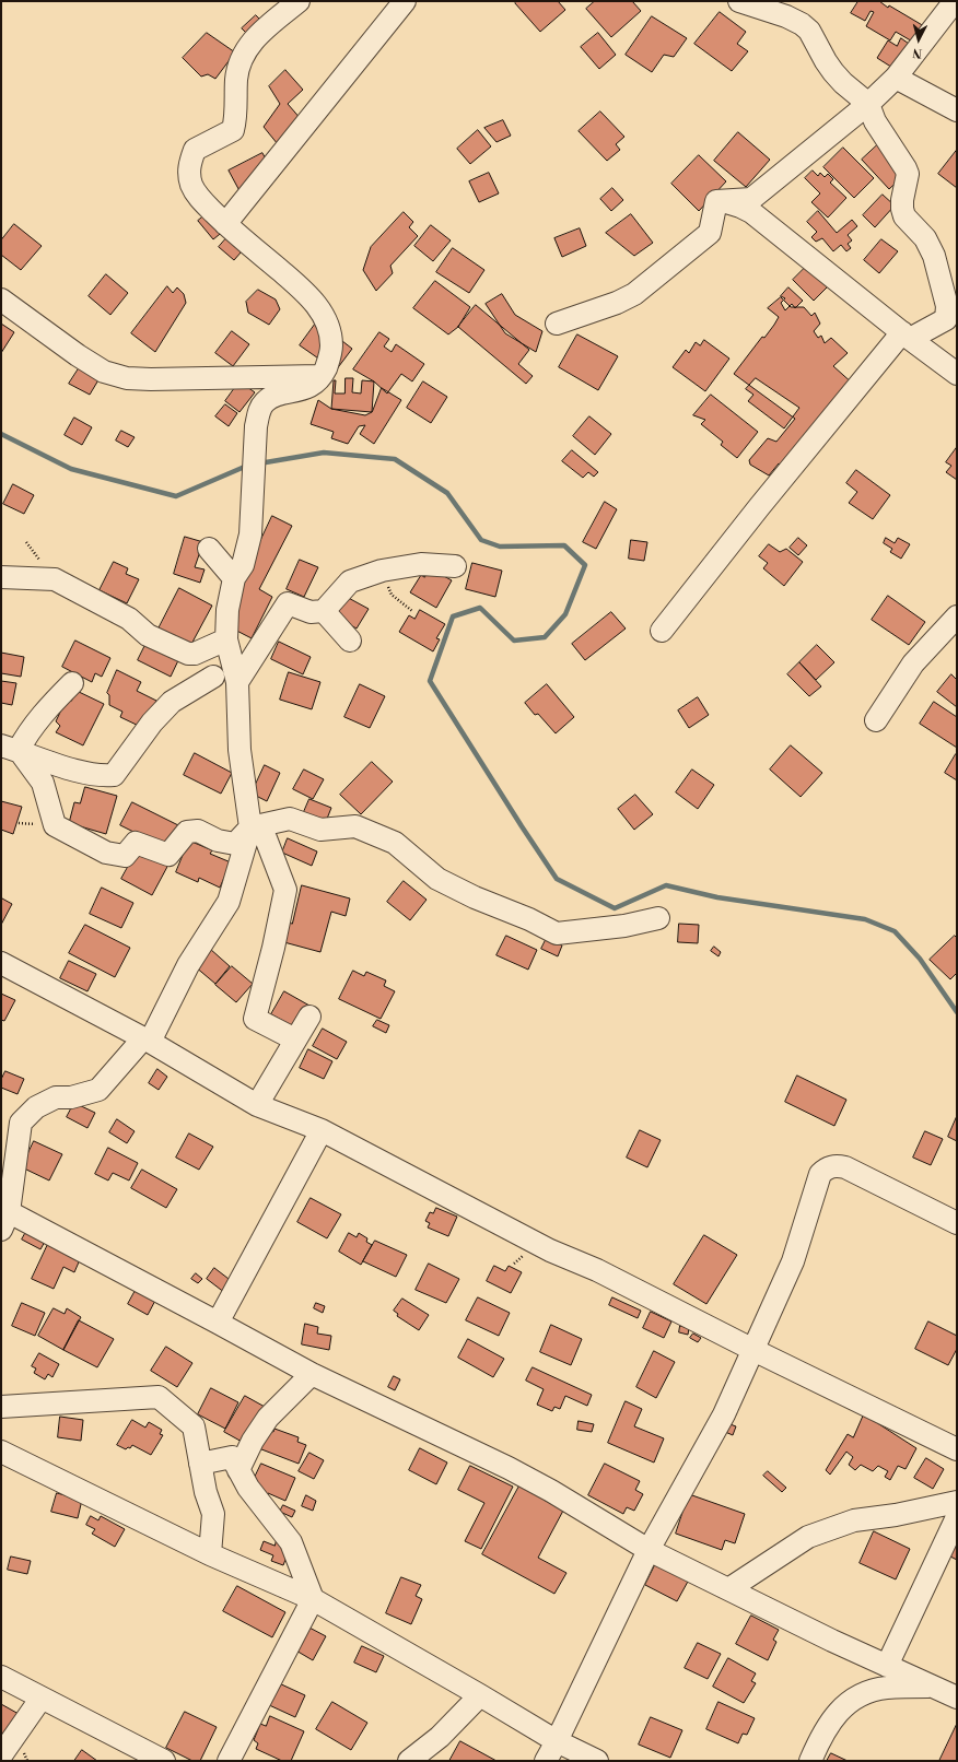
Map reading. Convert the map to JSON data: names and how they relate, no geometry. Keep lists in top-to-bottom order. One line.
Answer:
{"north":"bottom"}
